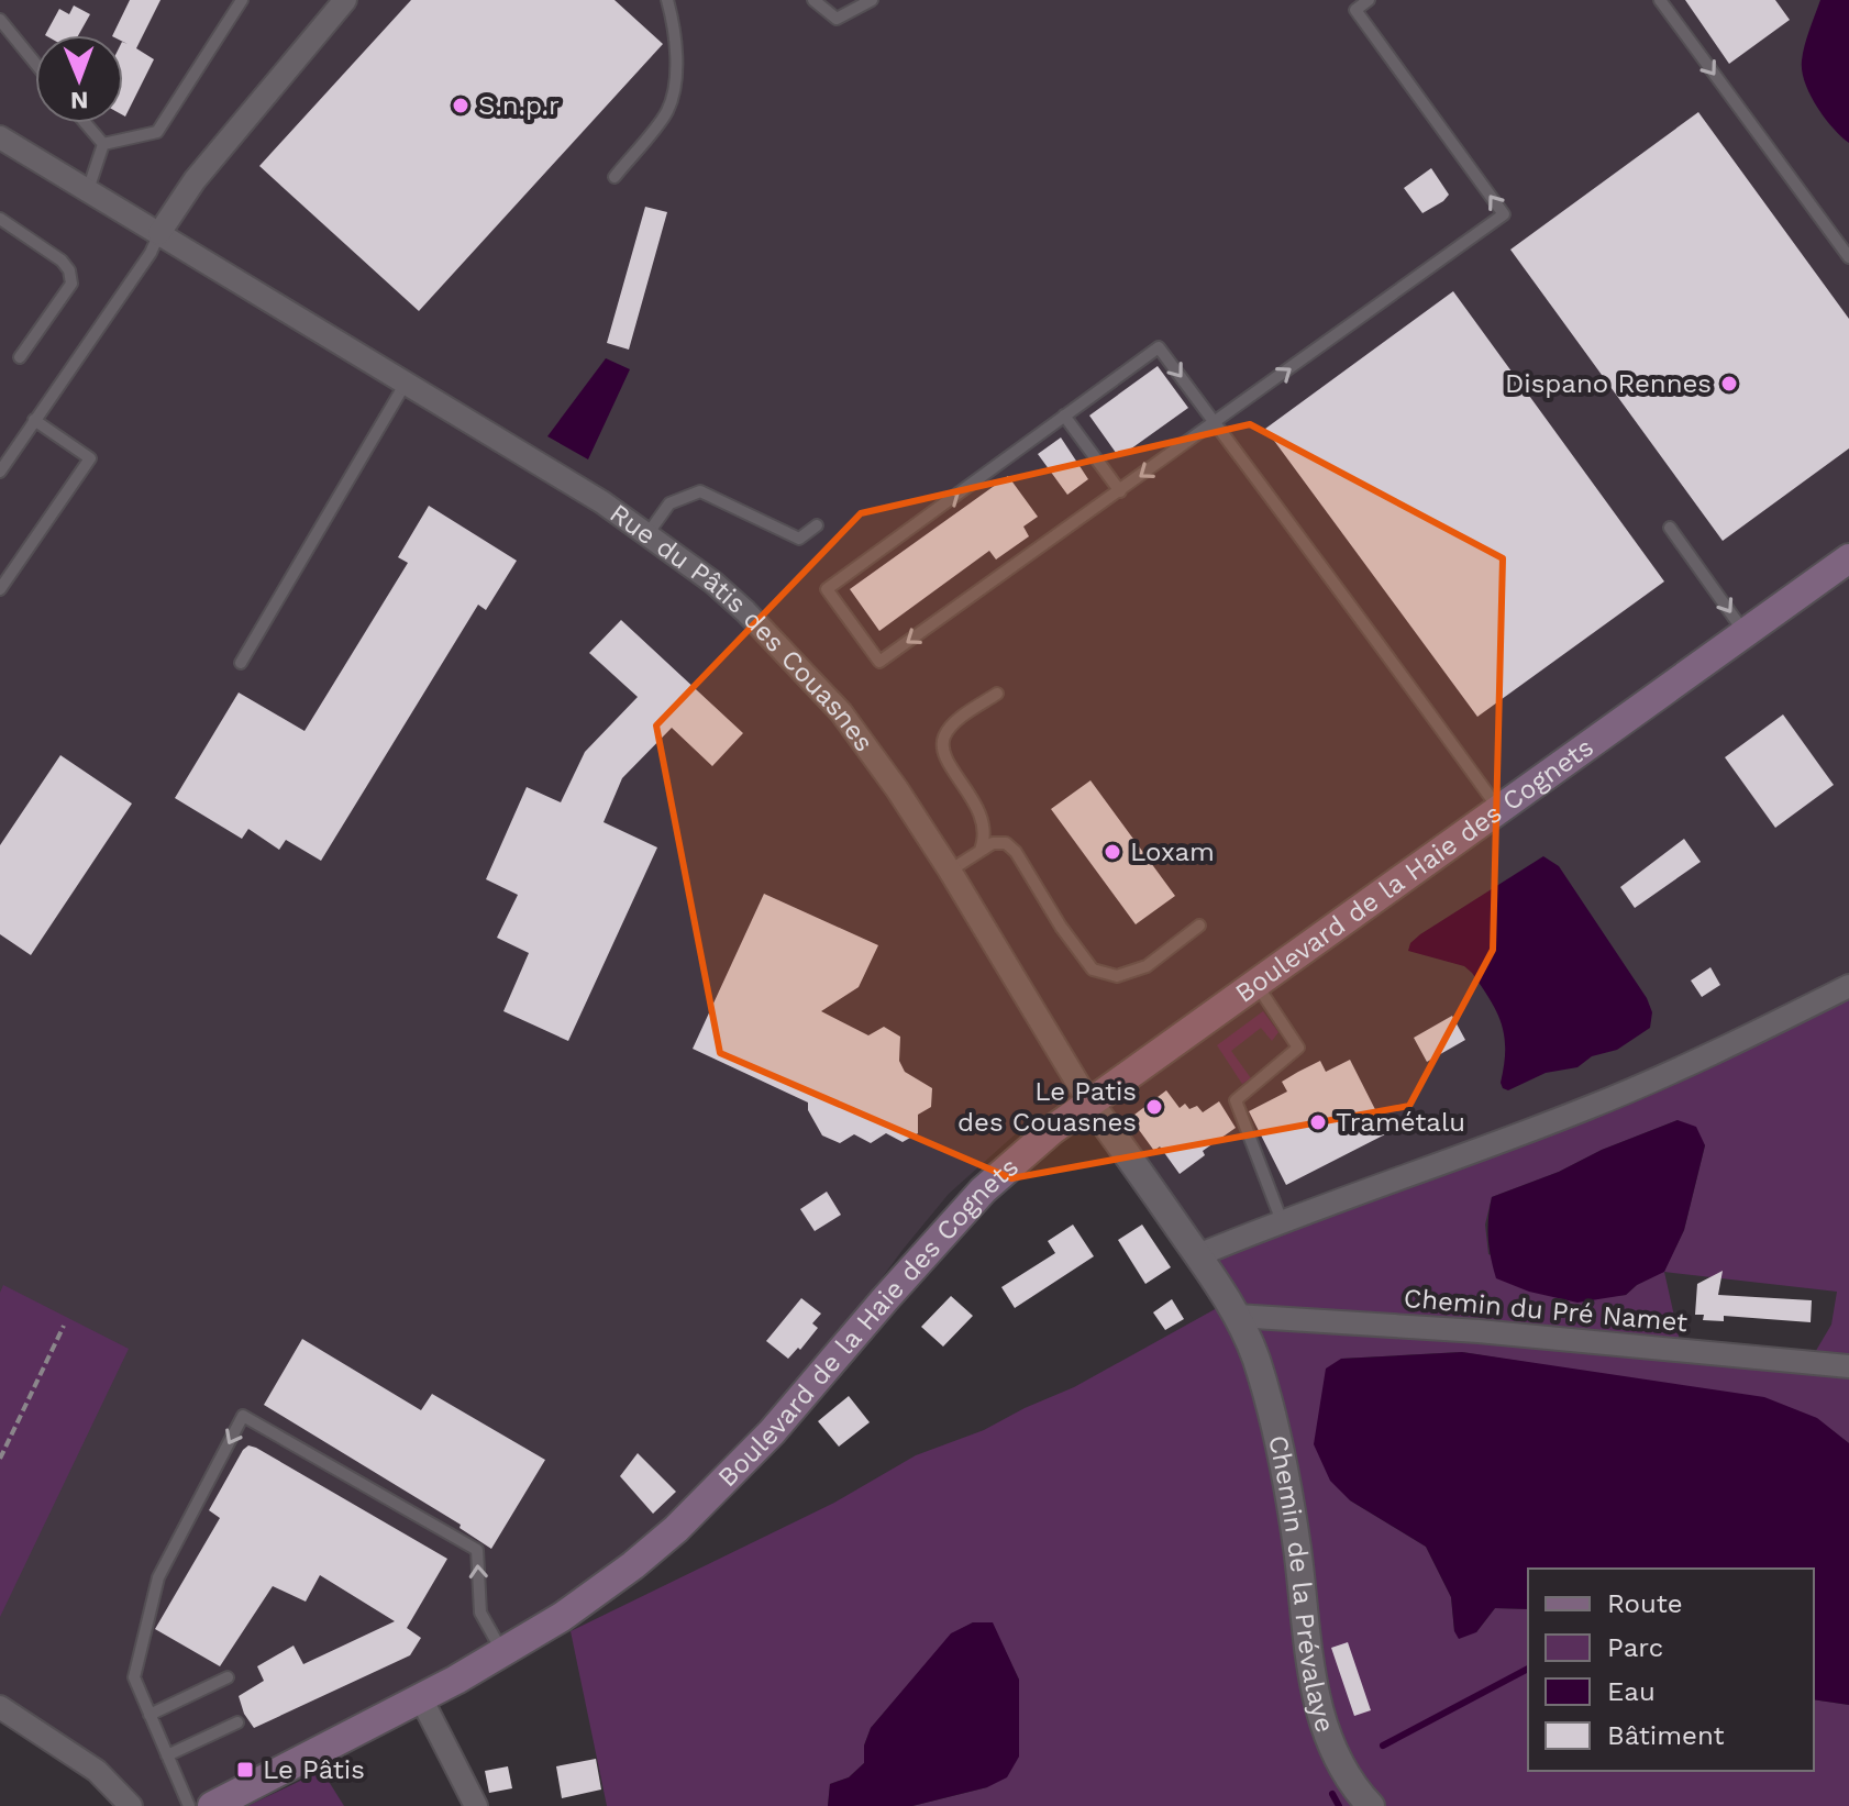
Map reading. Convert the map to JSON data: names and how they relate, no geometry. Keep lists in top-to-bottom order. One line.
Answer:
{"streets":{"main road":["Boulevard de la Haie des Cognets"],"street":["Rue du Pâtis des Couasnes","Chemin du Pré Namet","Chemin de la Prévalaye"]},"crossings":[["Rue du Pâtis des Couasnes","Boulevard de la Haie des Cognets"],["Rue du Pâtis des Couasnes","Chemin du Pré Namet"],["Rue du Pâtis des Couasnes","Chemin de la Prévalaye"]],"places":{"other":["S.n.p.r","Dispano Rennes","Loxam","Le Patis des Couasnes","Tramétalu"],"transit":["Le Pâtis"]},"legend":["Route","Parc","Eau","Bâtiment"],"north":"bottom"}
